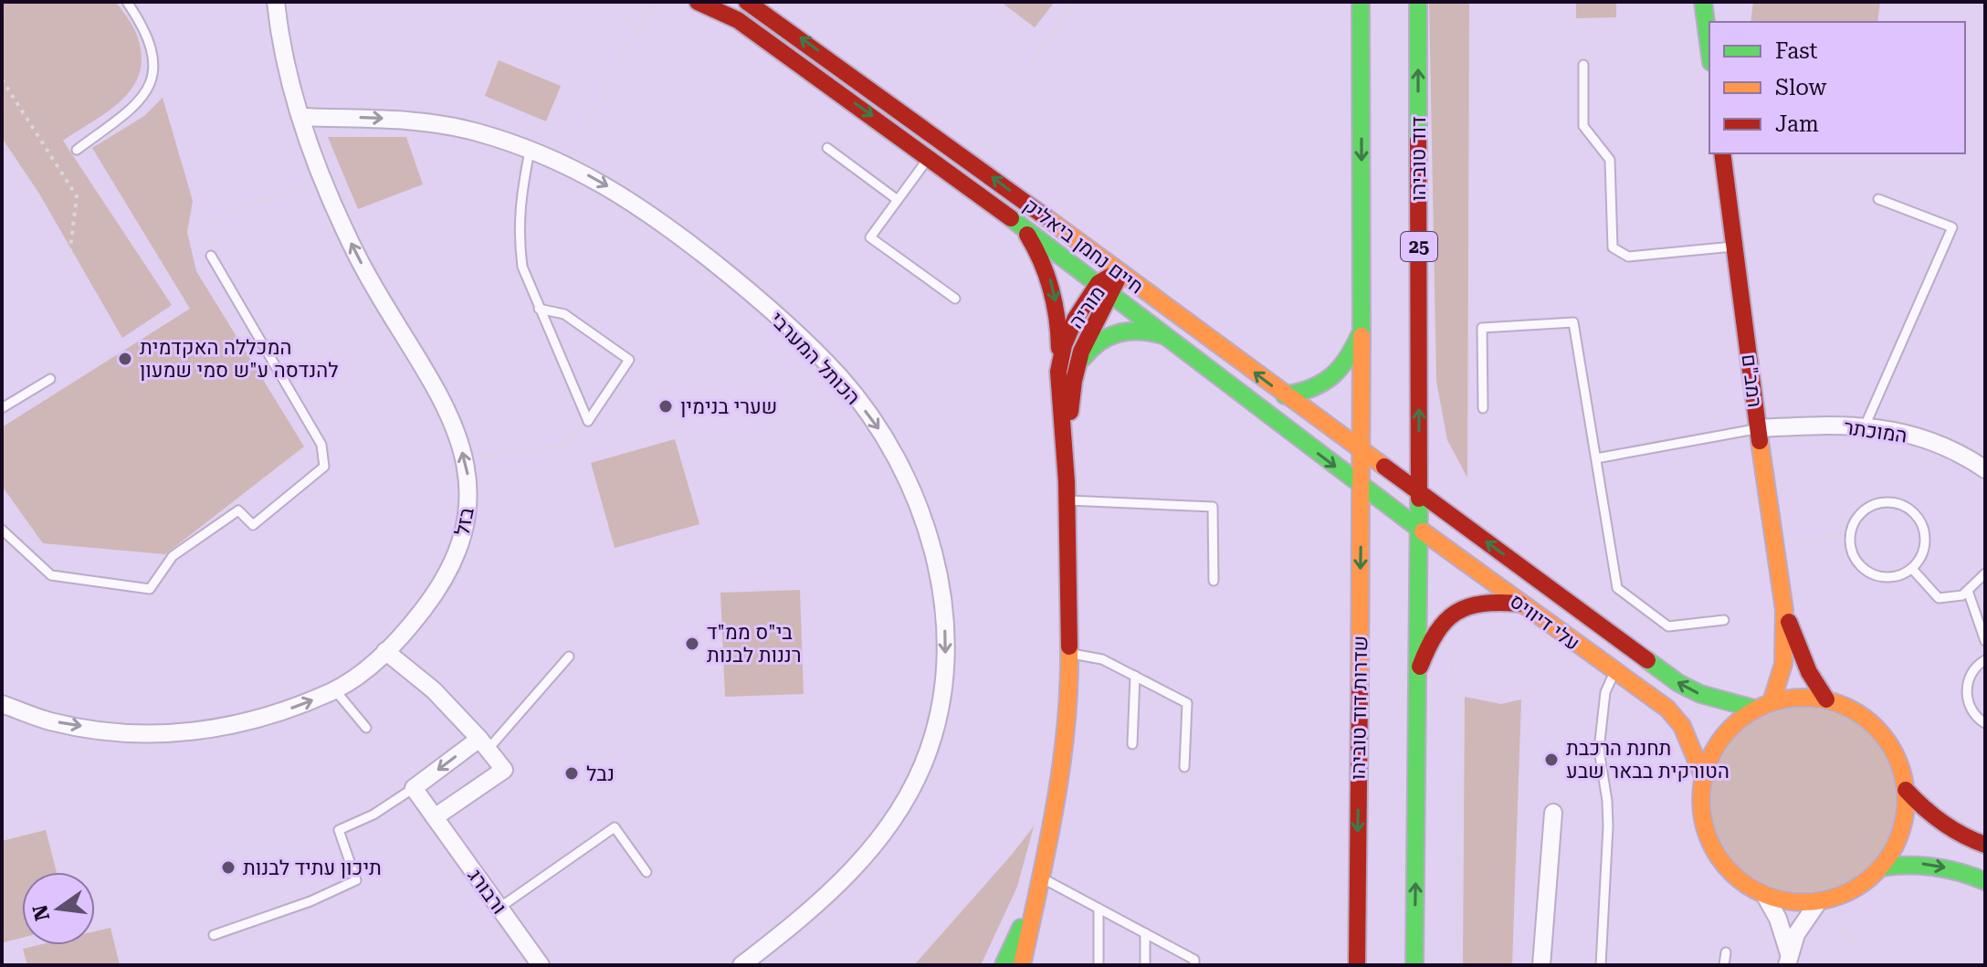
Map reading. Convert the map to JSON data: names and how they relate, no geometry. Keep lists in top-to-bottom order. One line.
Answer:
{"streets":{"main road":["דוד טוביהו","חיים נחמן ביאליק","25","מוריה","רמב\"ם","עלי דיוויס","שדרות דוד טוביהו"],"street":["הכותל המערבי","המוכתר","בזל","ורבורג"]},"crossings":[["דוד טוביהו","חיים נחמן ביאליק"],["דוד טוביהו","25"],["דוד טוביהו","עלי דיוויס"],["חיים נחמן ביאליק","25"],["חיים נחמן ביאליק","מוריה"],["חיים נחמן ביאליק","עלי דיוויס"],["חיים נחמן ביאליק","שדרות דוד טוביהו"],["25","עלי דיוויס"],["הכותל המערבי","בזל"],["רמב\"ם","המוכתר"],["רמב\"ם","עלי דיוויס"],["עלי דיוויס","שדרות דוד טוביהו"]],"places":["המכללה האקדמית להנדסה ע\"ש סמי שמעון","שערי בנימין","בי\"ס ממ\"ד רננות לבנות","תחנת הרכבת הטורקית בבאר שבע","נבל","תיכון עתיד לבנות"],"legend":["Fast","Slow","Jam"],"north":"left"}
